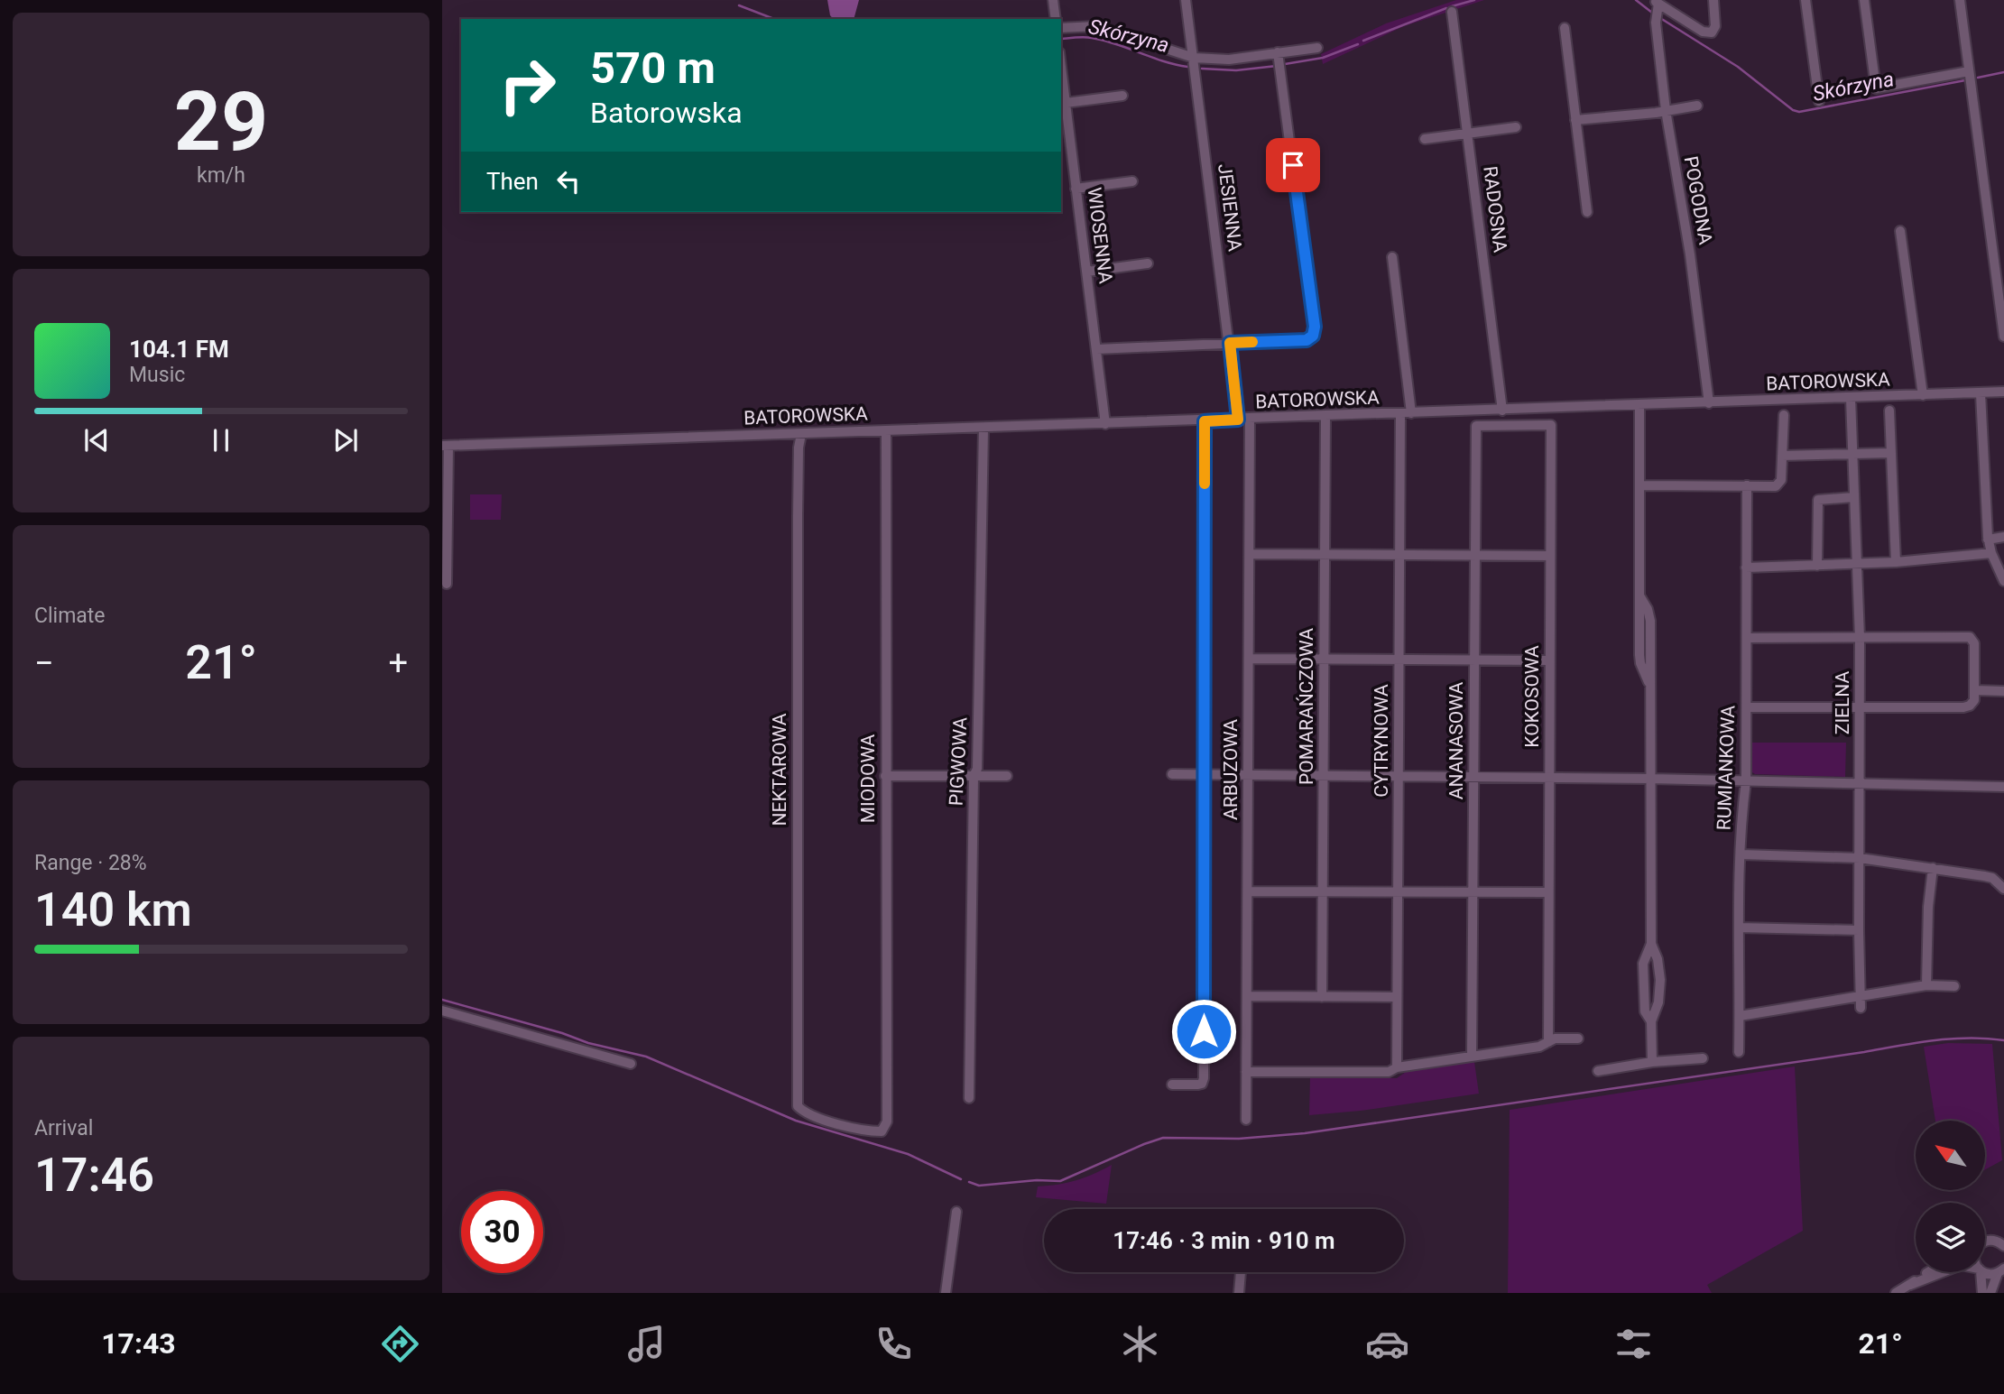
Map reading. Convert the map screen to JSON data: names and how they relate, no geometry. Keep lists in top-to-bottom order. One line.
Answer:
{"streets":{"street":["POGODNA","JESIENNA","RADOSNA","WIOSENNA","BATOROWSKA","KOKOSOWA","ZIELNA","POMARAŃCZOWA","CYTRYNOWA","ANANASOWA","PIGWOWA","RUMIANKOWA","NEKTAROWA","ARBUZOWA","MIODOWA"]},"crossings":[["POGODNA","BATOROWSKA"],["JESIENNA","BATOROWSKA"],["RADOSNA","BATOROWSKA"],["WIOSENNA","BATOROWSKA"],["BATOROWSKA","ZIELNA"],["BATOROWSKA","POMARAŃCZOWA"],["BATOROWSKA","CYTRYNOWA"],["BATOROWSKA","PIGWOWA"],["BATOROWSKA","NEKTAROWA"],["BATOROWSKA","ARBUZOWA"],["BATOROWSKA","MIODOWA"],["KOKOSOWA","ANANASOWA"],["NEKTAROWA","MIODOWA"]],"water":["Skórzyna"],"north":"top left","page":{"tile":[["29","km/h"],"Climate",["Range · 28%","140 km"],["Arrival","17:46"]],"turn":["570 m","Batorowska"],"then":"Then","song":["104.1 FM","Music"],"heat":["−","21°","+"],"limit":"30","trip":"17:46 · 3 min · 910 m","tabs":["17:43","21°"]}}
